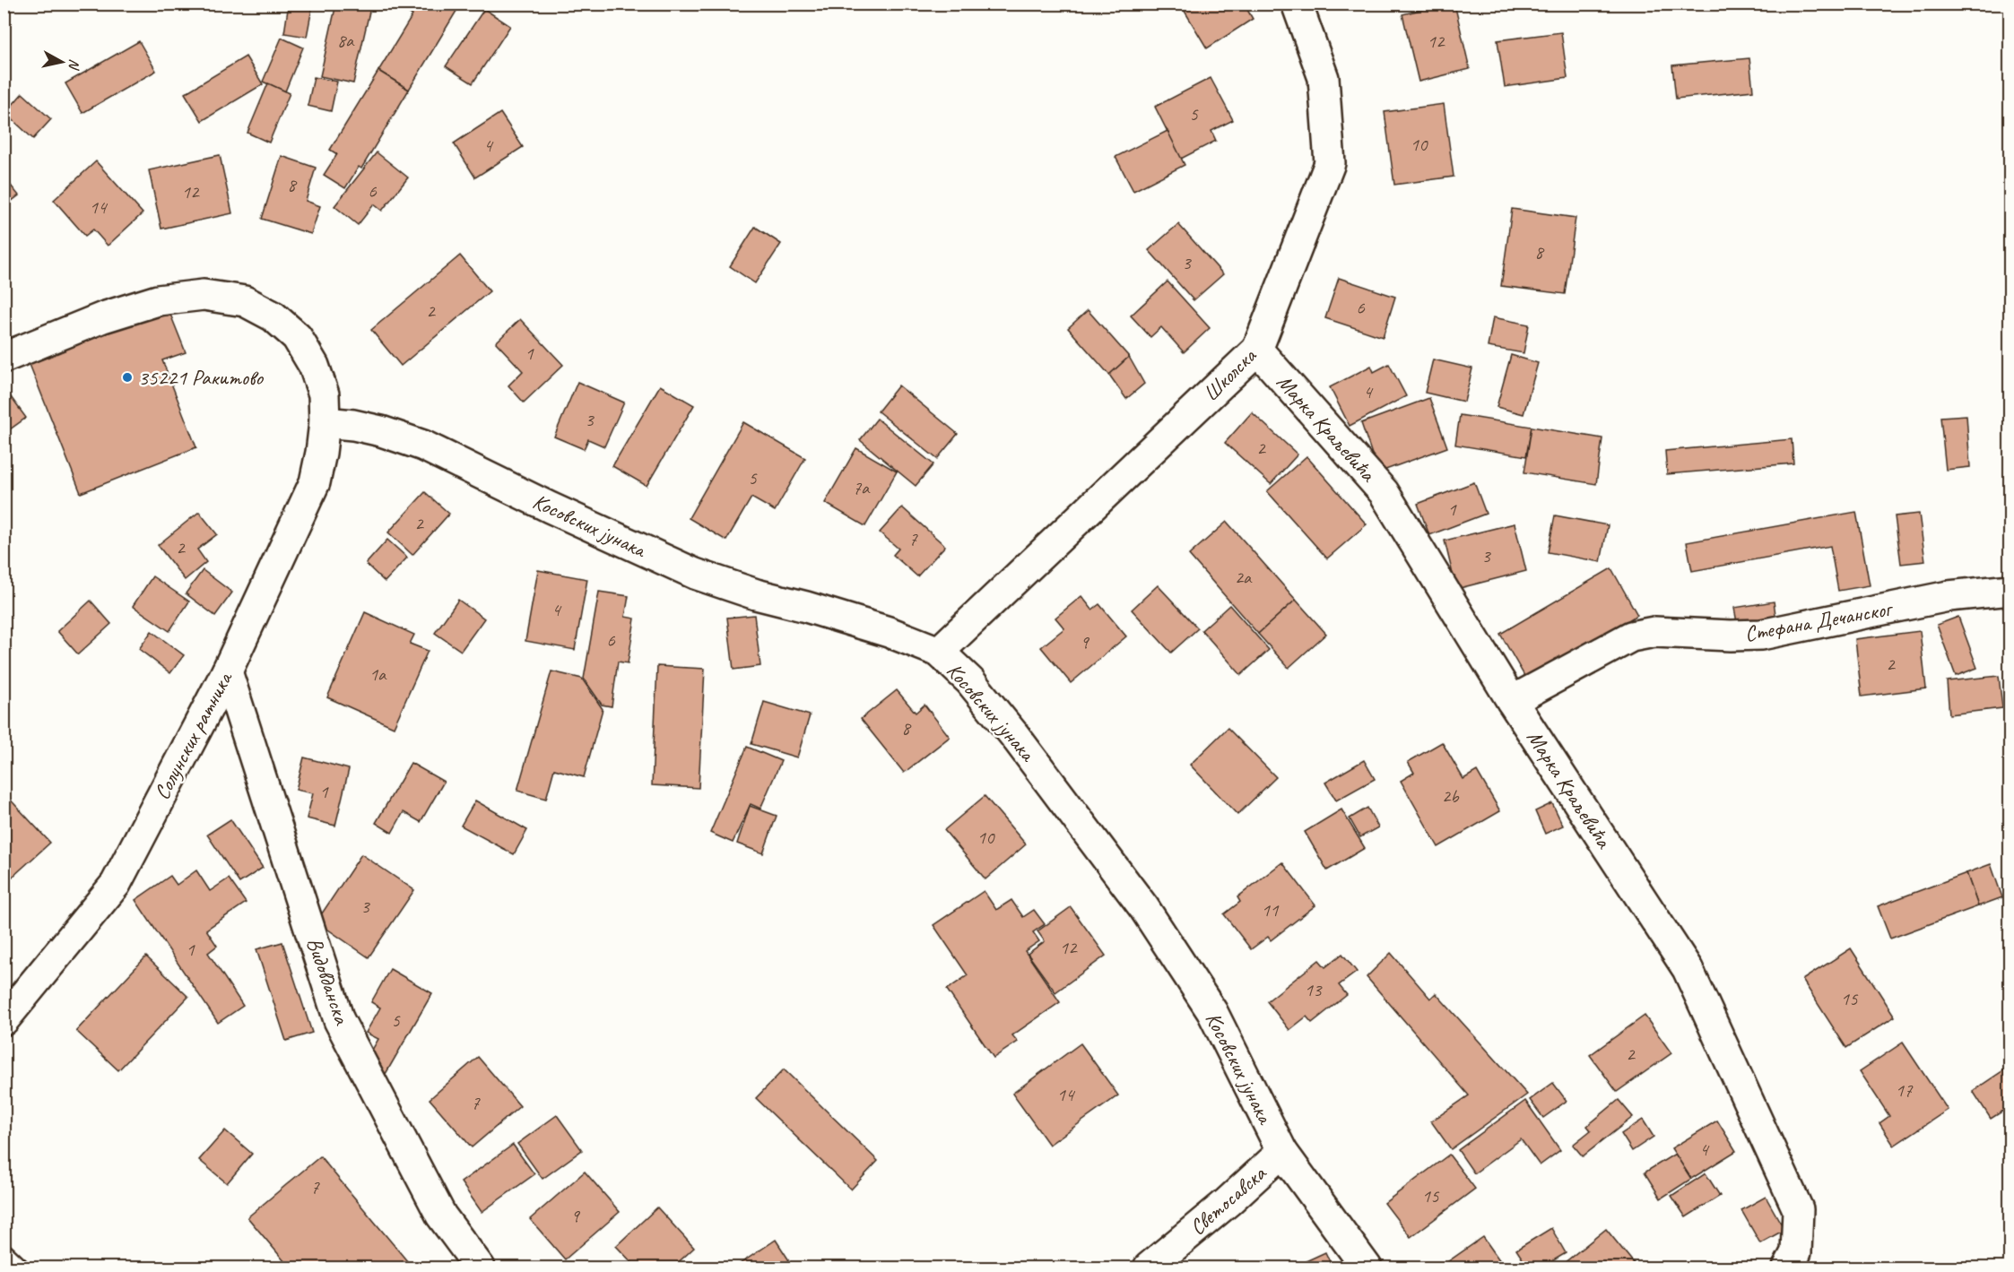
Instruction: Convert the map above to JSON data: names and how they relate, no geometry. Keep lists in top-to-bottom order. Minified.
{"streets":{"street":["Школска","Марка Краљевића","Косовских јунака","Стефана Дечанског","Солунских ратника","Видовданска","Светосавска"]},"crossings":[["Школска","Марка Краљевића"],["Школска","Косовских јунака"],["Марка Краљевића","Стефана Дечанског"],["Косовских јунака","Солунских ратника"],["Косовских јунака","Светосавска"],["Солунских ратника","Видовданска"]],"places":["35221 Ракитово"],"house_numbers":["8a","12","5","10","4","8","6","12","14","8","3","6","2","1","4","3","2","5","7a","1","2","7","2","3","2a","4","6","9","2","1a","8","1","2b","10","3","11","12","1","13","15","5","2","17","14","7","4","7","15","9"],"north":"right"}
